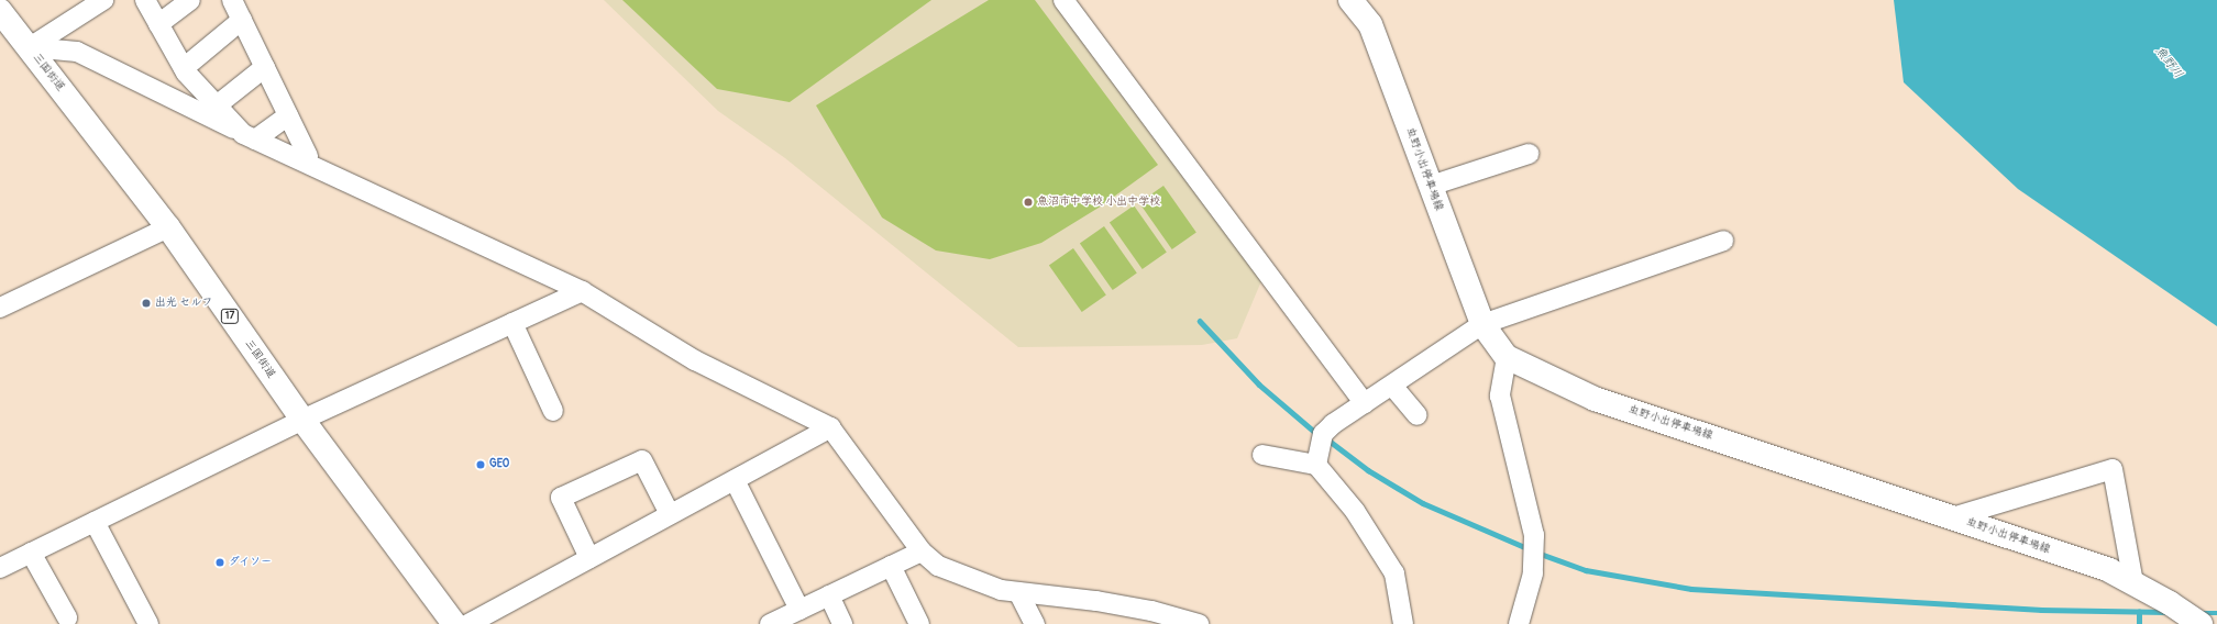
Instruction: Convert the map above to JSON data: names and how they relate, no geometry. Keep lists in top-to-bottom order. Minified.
{"streets":{"main road":["三国街道","虫野小出停車場線","17"]},"water":["魚野川"],"places":["魚沼市中学校 小出中学校","出光 セルフ","GEO","ダイソー"]}
